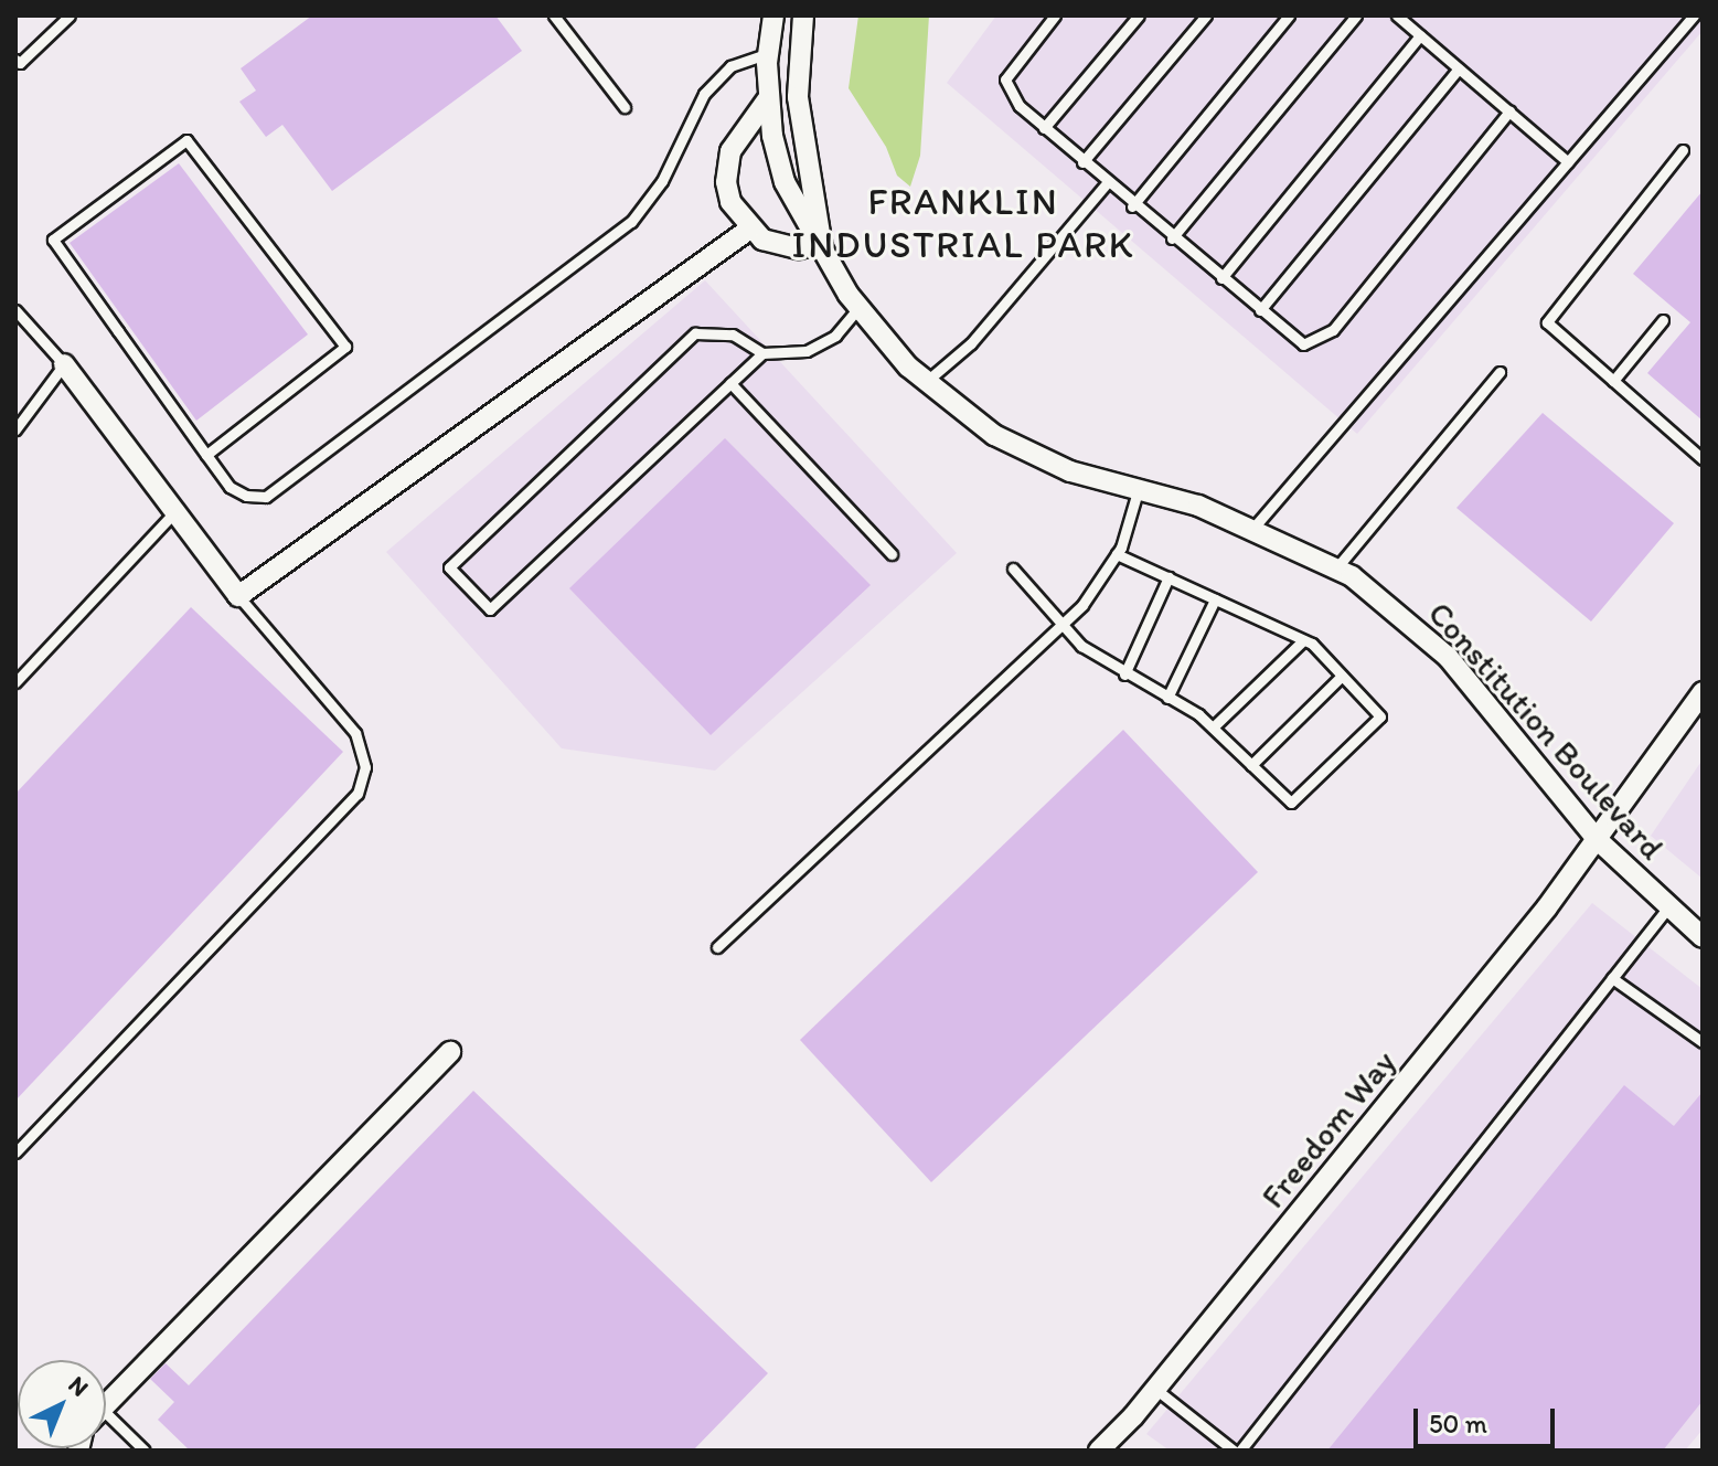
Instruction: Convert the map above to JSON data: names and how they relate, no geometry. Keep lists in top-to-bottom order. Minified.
{"streets":{"street":["Constitution Boulevard","Freedom Way"]},"crossings":[["Constitution Boulevard","Freedom Way"]],"districts":["FRANKLIN INDUSTRIAL PARK"],"scale_bar":"50 m","north":"top right"}
